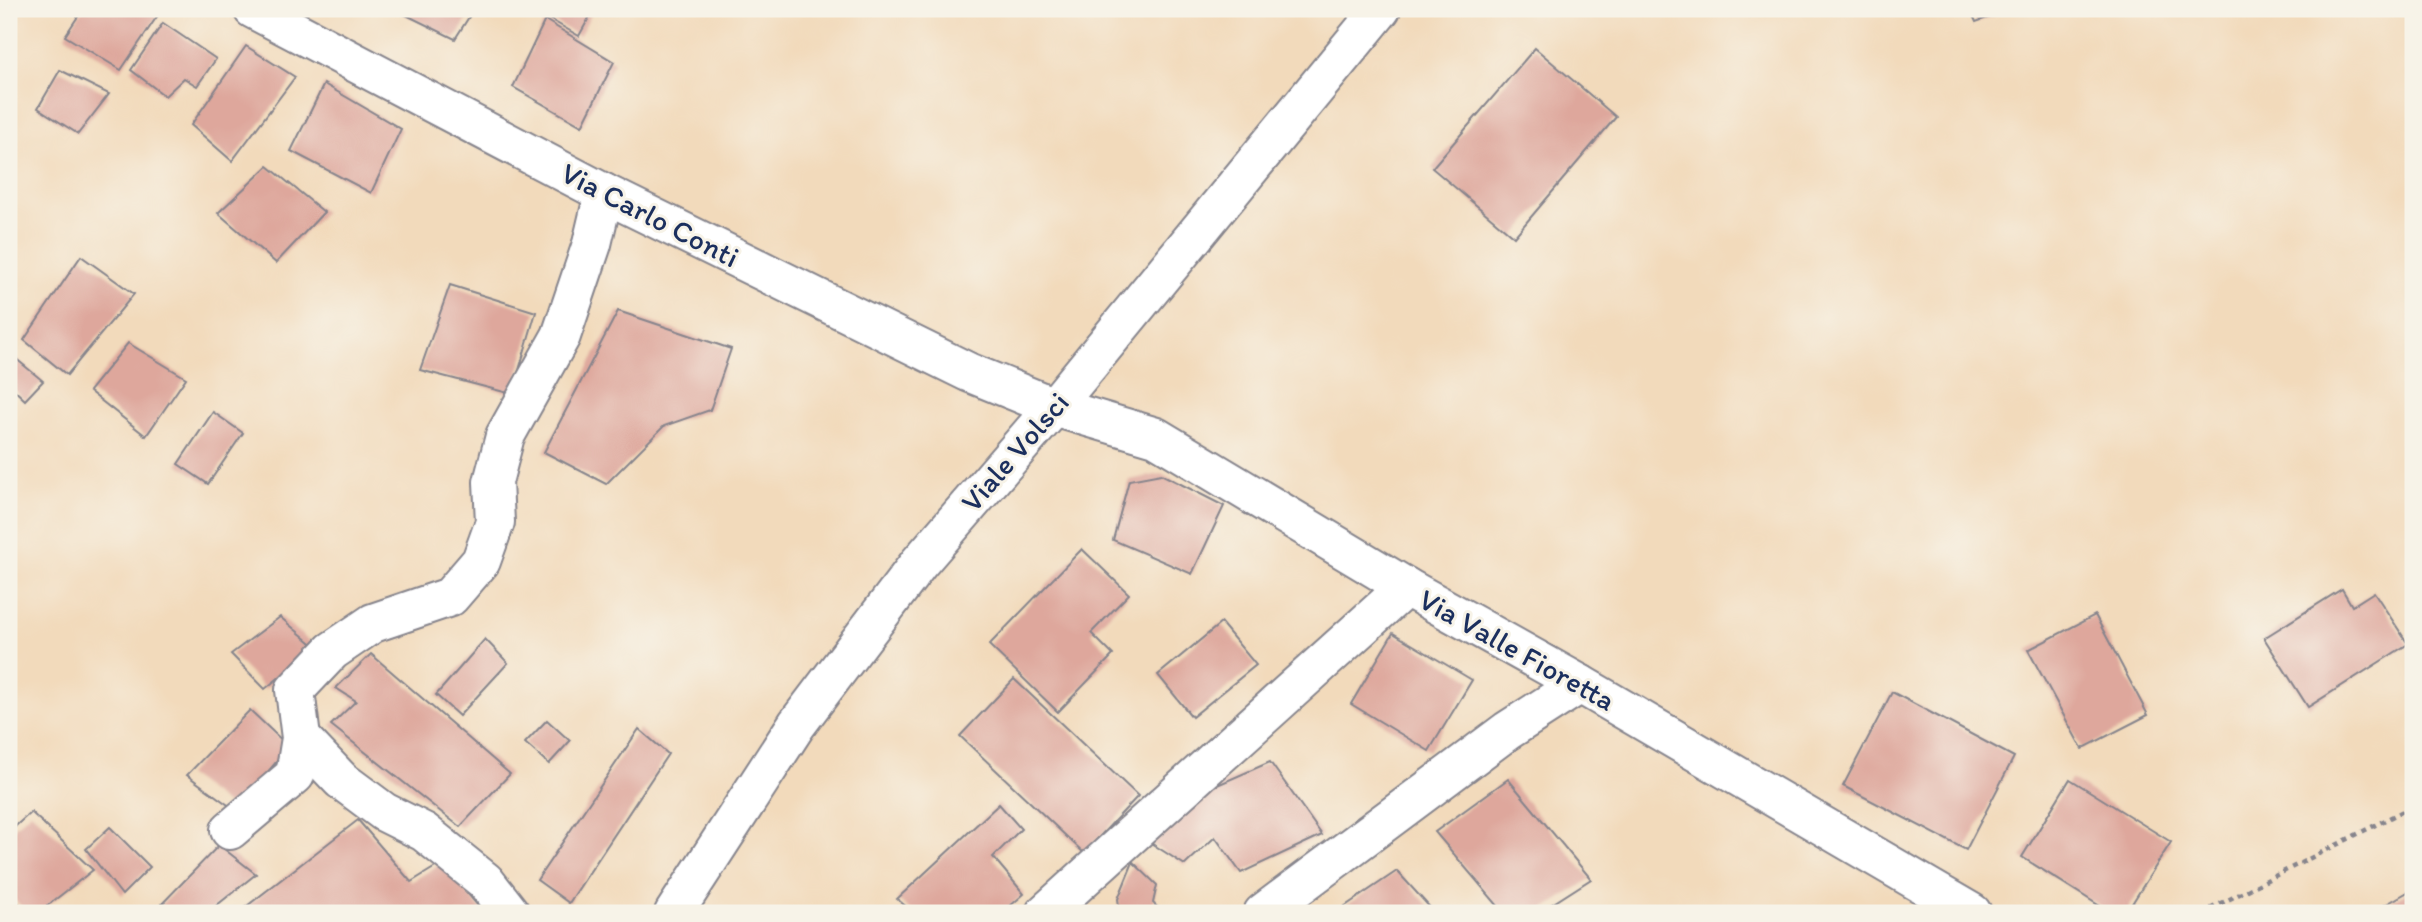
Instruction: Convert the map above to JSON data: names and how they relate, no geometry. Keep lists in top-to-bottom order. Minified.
{"streets":{"street":["Via Carlo Conti","Viale Volsci","Via Valle Fioretta"]},"crossings":[["Via Carlo Conti","Viale Volsci"],["Via Carlo Conti","Via Valle Fioretta"],["Viale Volsci","Via Valle Fioretta"]]}
